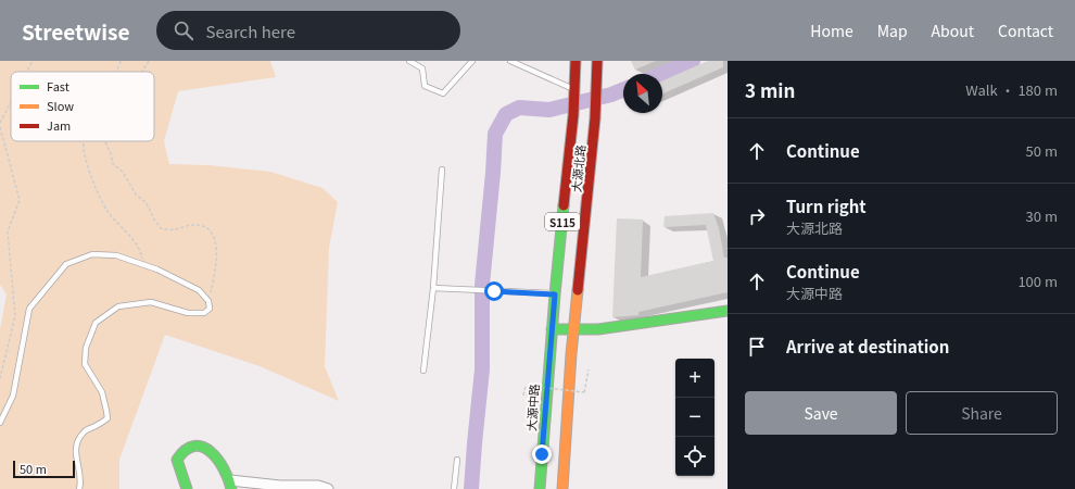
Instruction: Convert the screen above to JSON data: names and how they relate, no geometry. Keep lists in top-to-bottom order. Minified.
{"streets":{"main road":["大源北路","S115","大源中路"]},"crossings":[["大源北路","大源中路"]],"legend":["Fast","Slow","Jam"],"scale_bar":"50 m","north":"top left","page":{"header":"Streetwise","search":"Search here","nav":["Home","Map","About","Contact"],"heading":["3 min","Walk · 180 m"],"list":[["Continue","50 m"],["Turn right","大源北路","30 m"],["Continue","大源中路","100 m"],"Arrive at destination"],"map_buttons":["+","−"],"buttons":["Save","Share"],"scale":"50 m"}}
